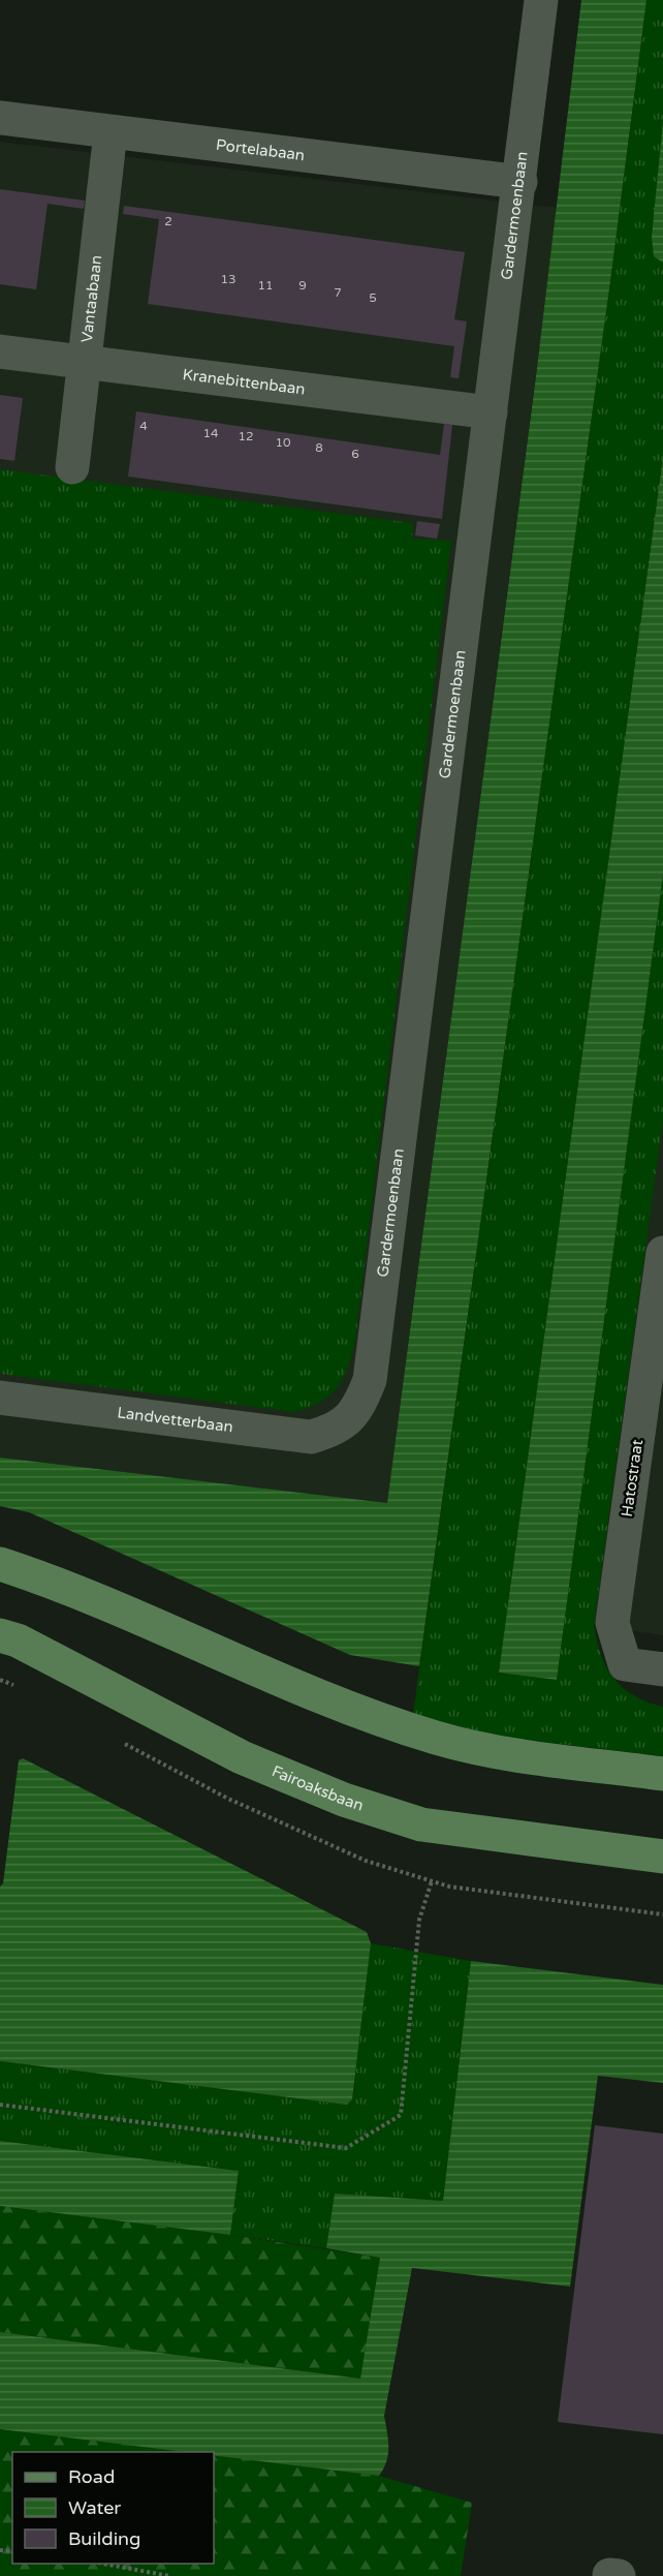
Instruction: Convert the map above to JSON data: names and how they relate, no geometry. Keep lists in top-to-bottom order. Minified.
{"streets":{"main road":["Fairoaksbaan"],"street":["Portelabaan","Gardermoenbaan","Vantaabaan","Kranebittenbaan","Landvetterbaan","Hatostraat"]},"crossings":[["Portelabaan","Gardermoenbaan"],["Portelabaan","Vantaabaan"],["Gardermoenbaan","Kranebittenbaan"],["Gardermoenbaan","Landvetterbaan"],["Vantaabaan","Kranebittenbaan"]],"house_numbers":["2","13","11","9","7","5","4","14","12","10","8","6"],"legend":["Road","Water","Building"]}
